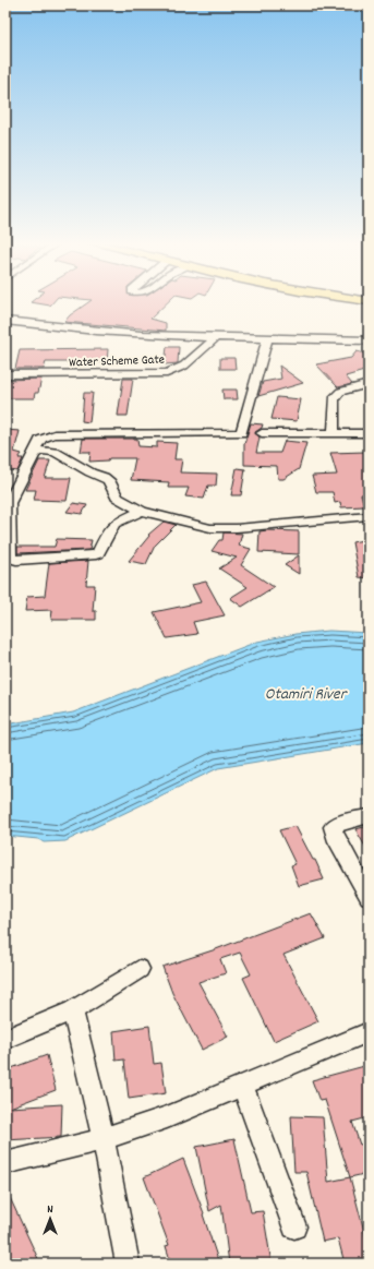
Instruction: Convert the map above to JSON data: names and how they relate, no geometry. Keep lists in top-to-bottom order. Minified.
{"streets":{"street":["Water Scheme Gate"]},"water":["Otamiri River"],"north":"top"}
